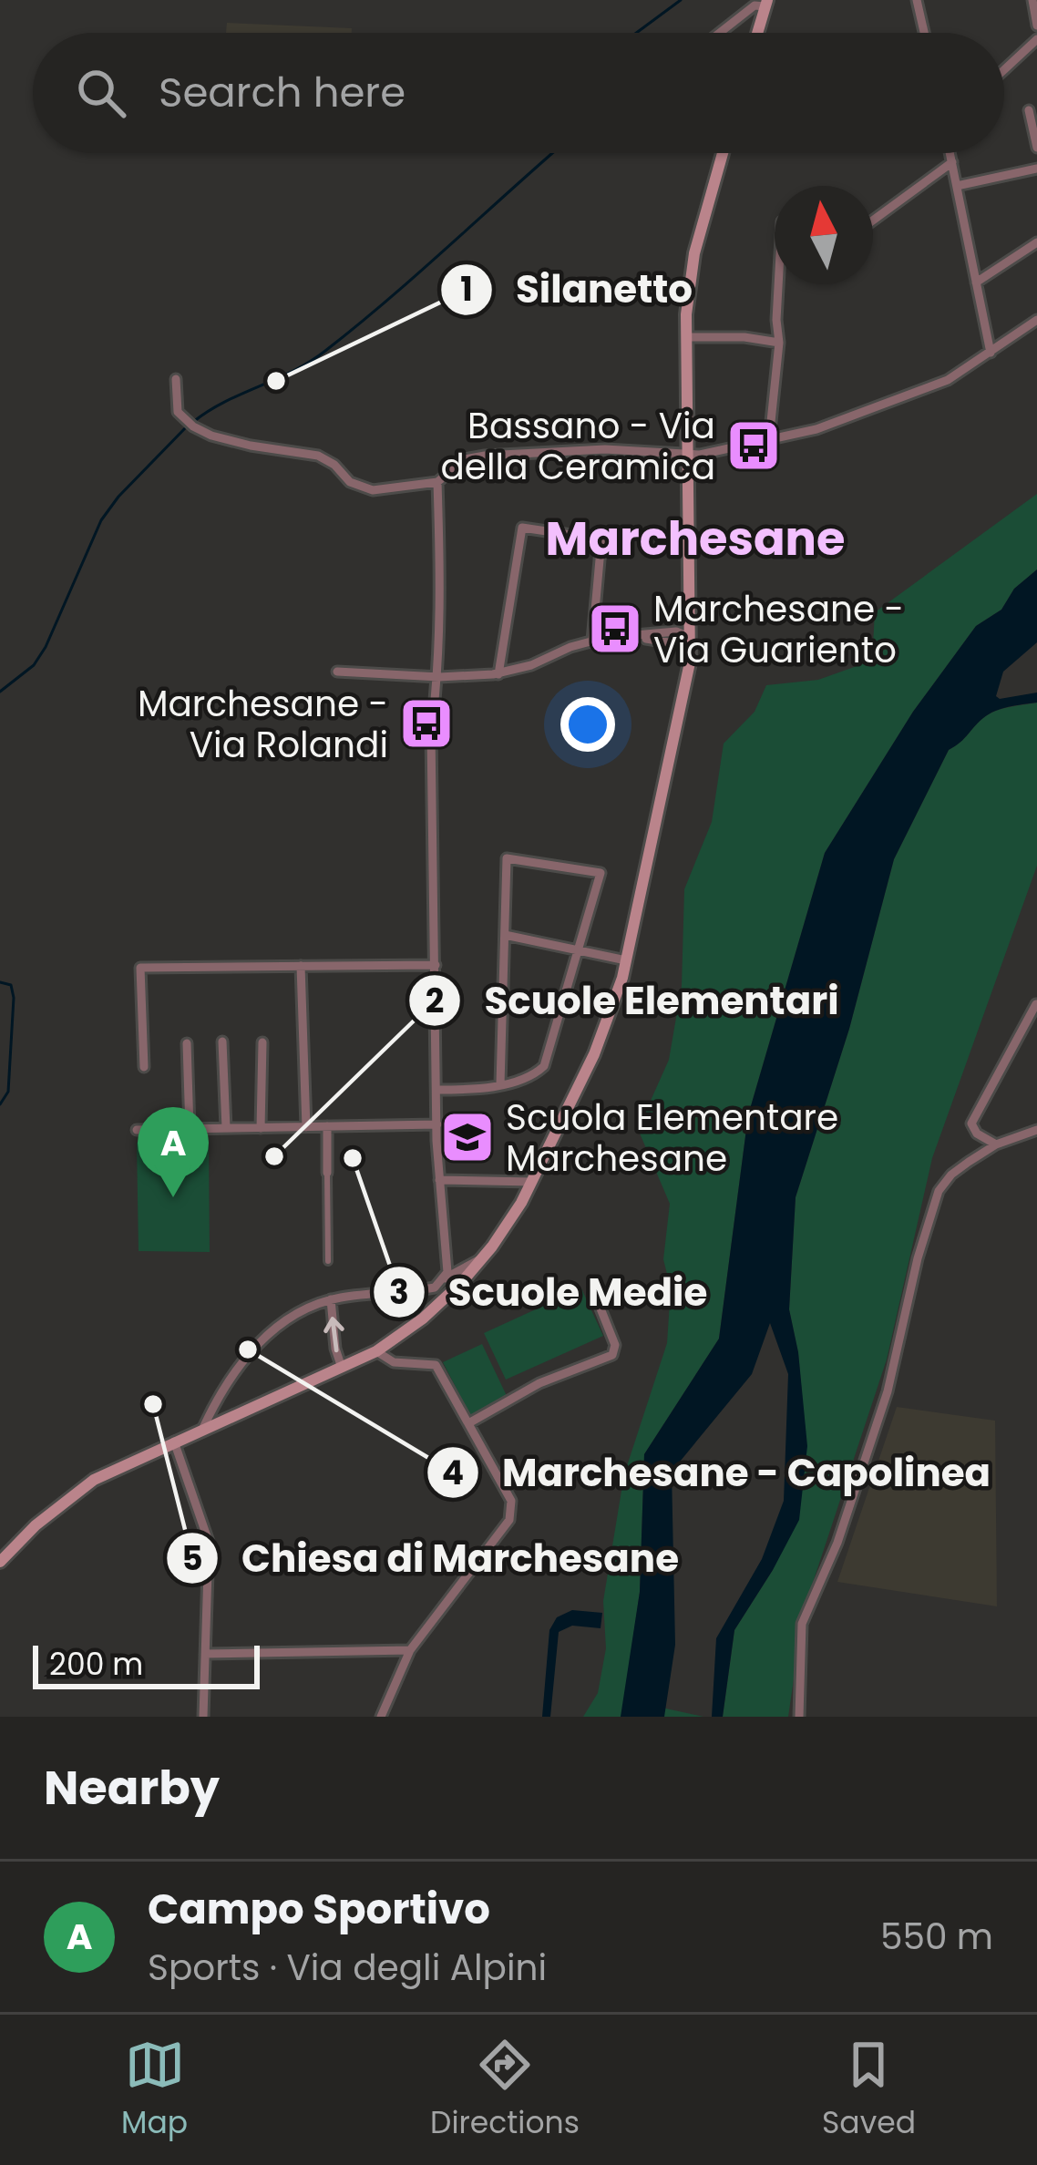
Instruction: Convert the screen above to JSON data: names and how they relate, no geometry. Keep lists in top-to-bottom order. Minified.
{"districts":["Marchesane"],"places":{"other":["Silanetto","Scuole Elementari","Scuole Medie","Marchesane - Capolinea","Chiesa di Marchesane"],"bus stop":["Bassano - Via della Ceramica","Marchesane - Via Guariento","Marchesane - Via Rolandi"],"school or university":["Scuola Elementare Marchesane"]},"scale_bar":"200 m","north":"top","page":{"search":"Search here","pins":"A","scale":"200 m","heading":"Nearby","list":[{"mark":"A","name":"Campo Sportivo","note":"Sports · Via degli Alpini","value":"550 m"}],"nav":["Map","Directions","Saved"]}}
